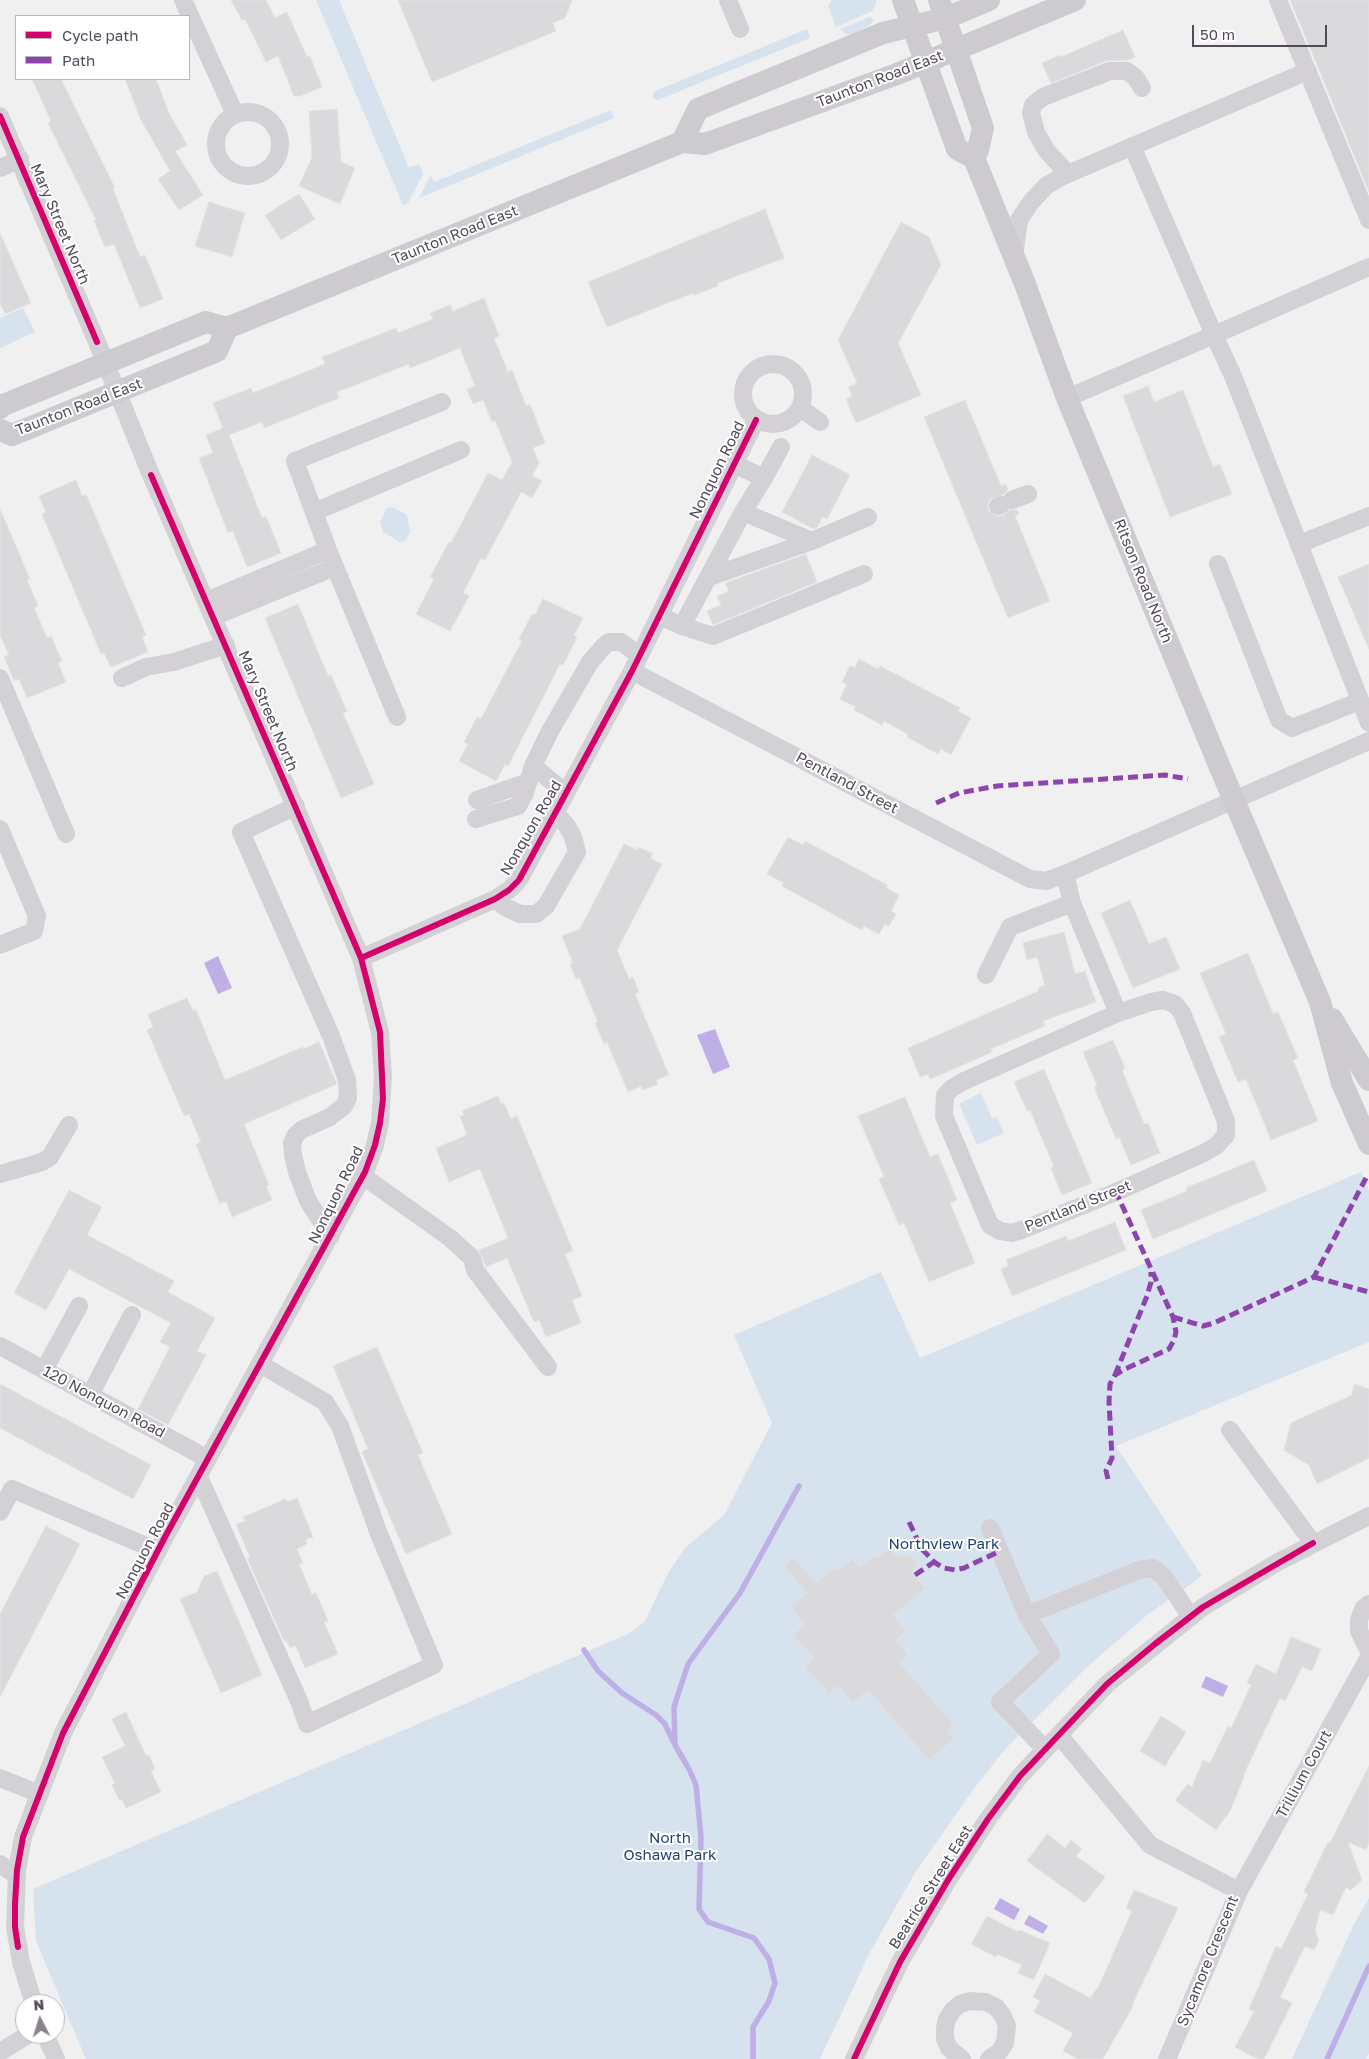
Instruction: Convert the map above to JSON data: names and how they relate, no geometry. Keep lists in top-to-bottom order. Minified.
{"streets":{"main road":["Taunton Road East","Ritson Road North"],"street":["Mary Street North","Nonquon Road","Pentland Street","120 Nonquon Road","Trillium Court","Beatrice Street East","Sycamore Crescent"]},"crossings":[["Taunton Road East","Mary Street North"],["Taunton Road East","Ritson Road North"],["Mary Street North","Nonquon Road"],["Nonquon Road","Pentland Street"],["Nonquon Road","120 Nonquon Road"],["Ritson Road North","Pentland Street"],["Trillium Court","Sycamore Crescent"],["Beatrice Street East","Sycamore Crescent"]],"parks":["Northview Park","North Oshawa Park"],"legend":["Cycle path","Path"],"scale_bar":"50 m","north":"top"}
